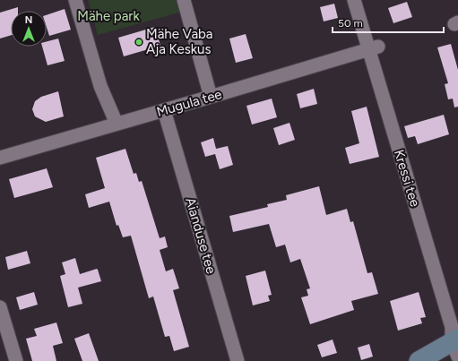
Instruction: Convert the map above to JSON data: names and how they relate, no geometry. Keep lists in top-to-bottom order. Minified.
{"streets":{"street":["Mugula tee","Kressi tee","Aianduse tee"]},"crossings":[["Mugula tee","Kressi tee"],["Mugula tee","Aianduse tee"]],"parks":["Mähe park"],"places":["Mähe Vaba Aja Keskus"],"scale_bar":"50 m","north":"top"}
